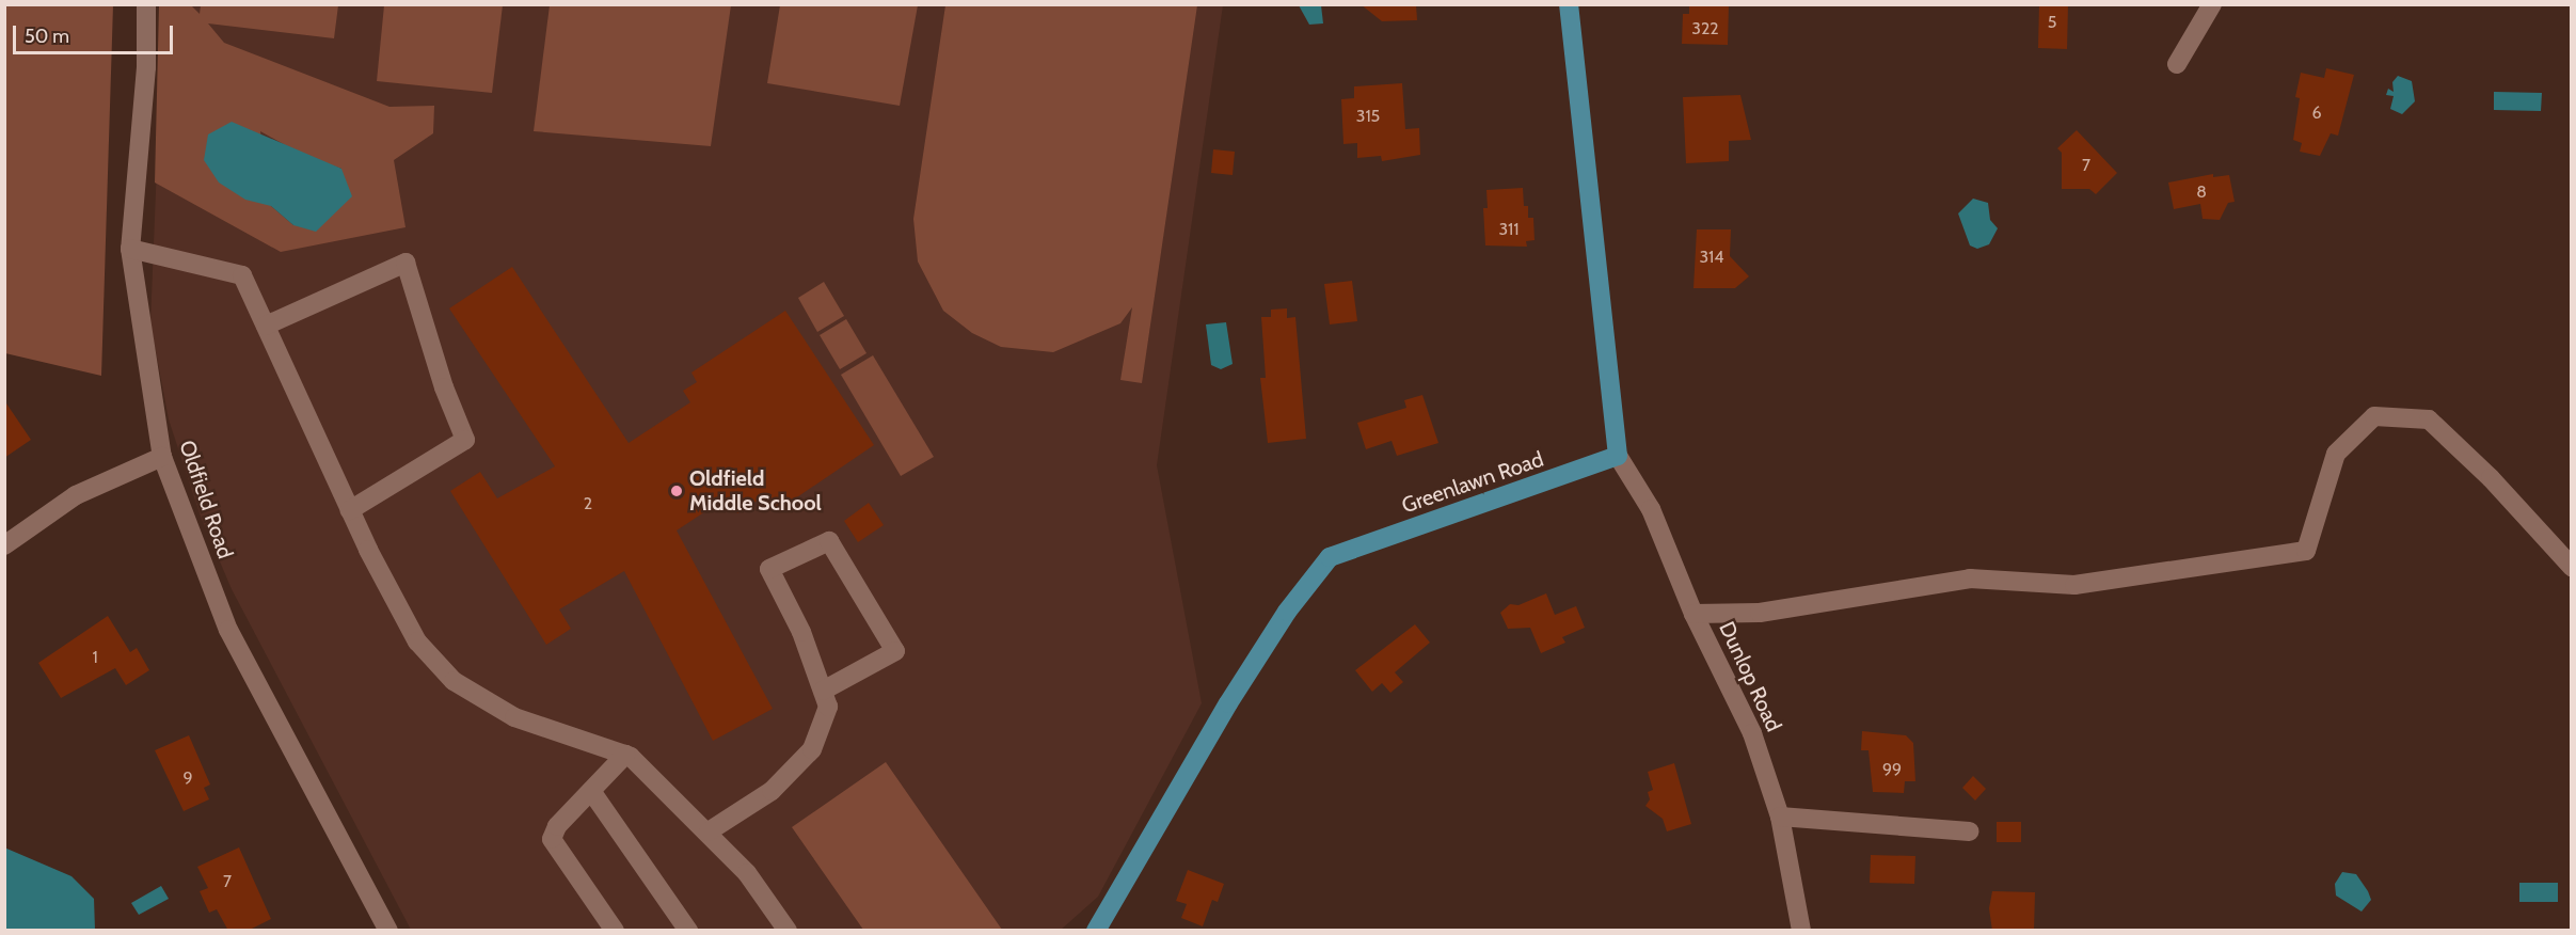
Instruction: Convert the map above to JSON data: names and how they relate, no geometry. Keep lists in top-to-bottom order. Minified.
{"streets":{"main road":["Greenlawn Road"],"street":["Oldfield Road","Dunlop Road"]},"crossings":[["Greenlawn Road","Dunlop Road"]],"places":["Oldfield Middle School"],"house_numbers":["5","322","6","315","7","8","311","314","2","1","99","9","7"],"scale_bar":"50 m"}
